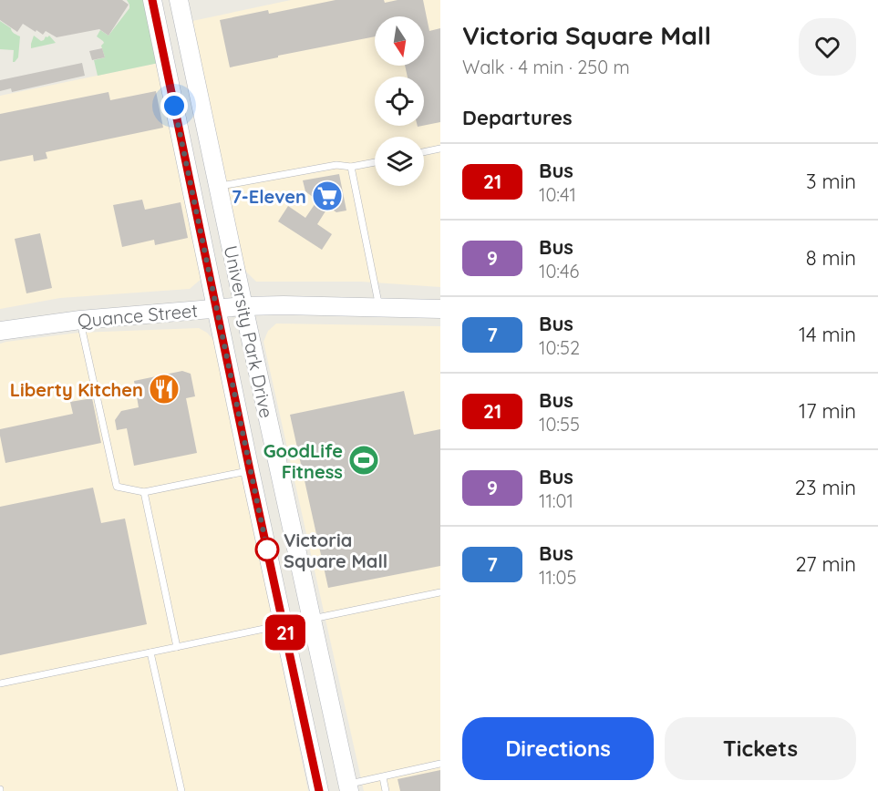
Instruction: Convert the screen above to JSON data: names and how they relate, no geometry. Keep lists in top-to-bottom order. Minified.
{"streets":{"street":["Quance Street","University Park Drive"]},"crossings":[["Quance Street","University Park Drive"]],"places":{"supermarket":["7-Eleven"],"restaurant":["Liberty Kitchen"],"sports":["GoodLife Fitness"],"other":["Victoria Square Mall"]},"lines":["bus line 21"],"north":"bottom","page":{"on_map":"21","heading":[["Victoria Square Mall","Walk · 4 min · 250 m"],"Departures"],"list":[{"mark":"21","name":"Bus","note":"10:41","value":"3 min"},{"mark":"9","name":"Bus","note":"10:46","value":"8 min"},{"mark":"7","name":"Bus","note":"10:52","value":"14 min"},{"mark":"21","name":"Bus","note":"10:55","value":"17 min"},{"mark":"9","name":"Bus","note":"11:01","value":"23 min"},{"mark":"7","name":"Bus","note":"11:05","value":"27 min"}],"buttons":["Directions","Tickets"]}}
